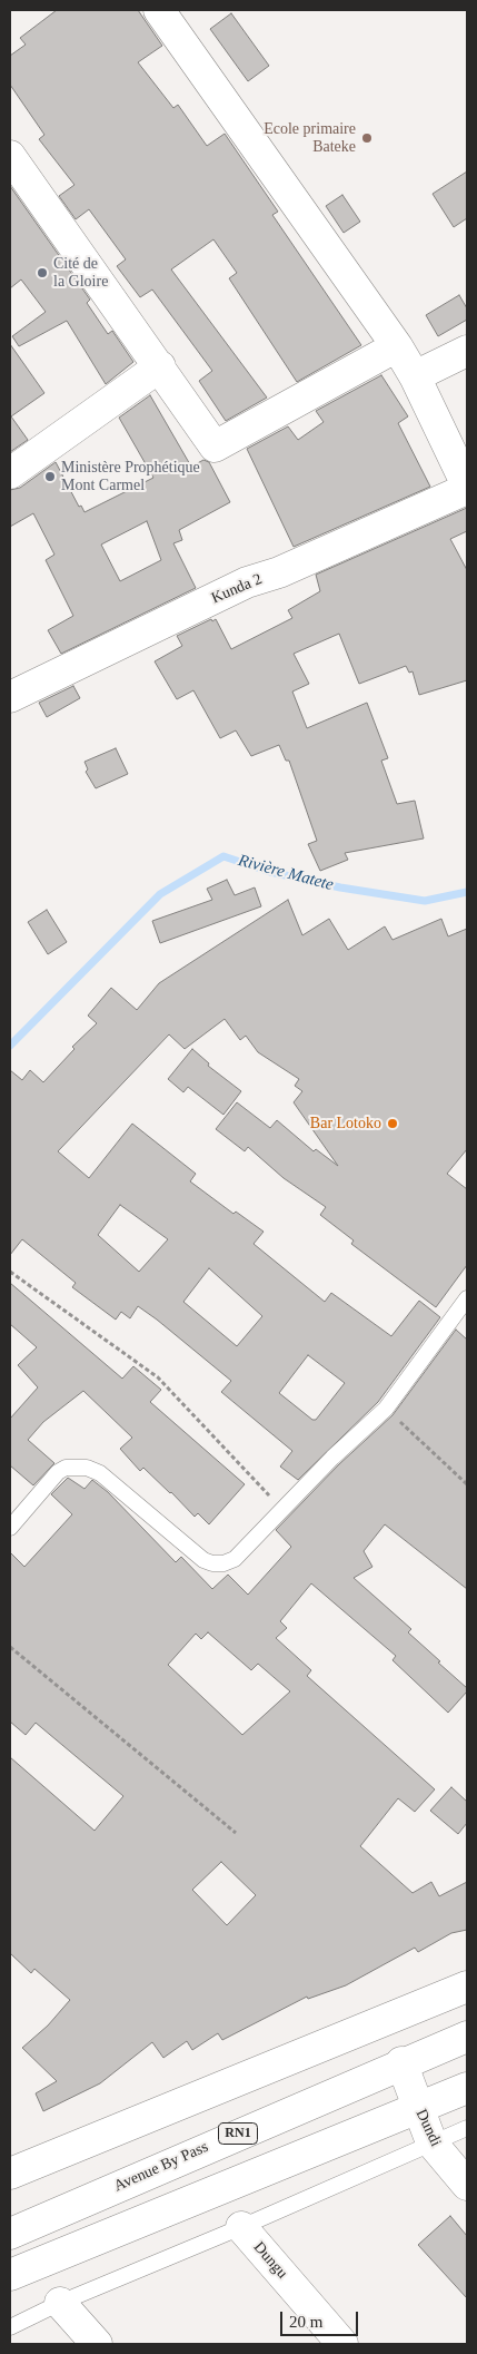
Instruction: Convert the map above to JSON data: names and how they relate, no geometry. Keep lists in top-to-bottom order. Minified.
{"streets":{"main road":["Kunda 2","Dundi","RN1","Avenue By Pass","Dungu"]},"crossings":[["Dundi","Avenue By Pass"]],"water":["Rivière Matete"],"places":["Ecole primaire Bateke","Cité de la Gloire","Ministère Prophétique Mont Carmel","Bar Lotoko"],"scale_bar":"20 m"}
